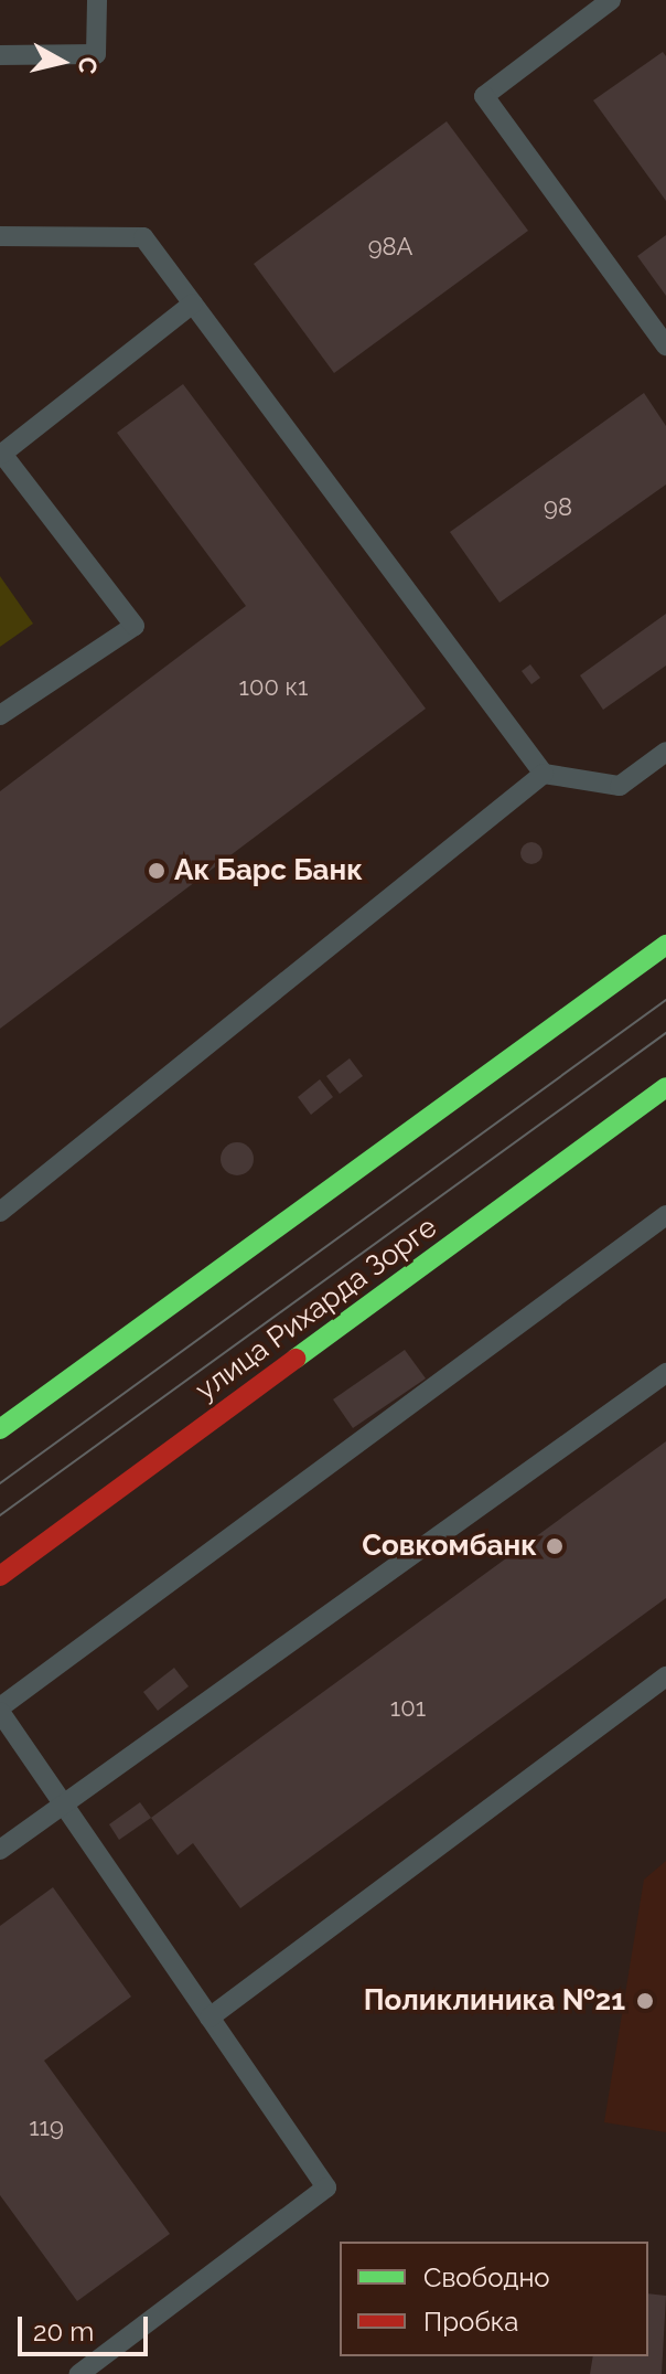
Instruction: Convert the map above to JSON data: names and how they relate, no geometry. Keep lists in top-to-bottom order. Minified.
{"streets":{"street":["улица Рихарда Зорге"]},"places":["Ак Барс Банк","Совкомбанк","Поликлиника №21"],"house_numbers":["98А","98","100 к1","101","119"],"legend":["Свободно","Пробка"],"scale_bar":"20 m","north":"right"}
